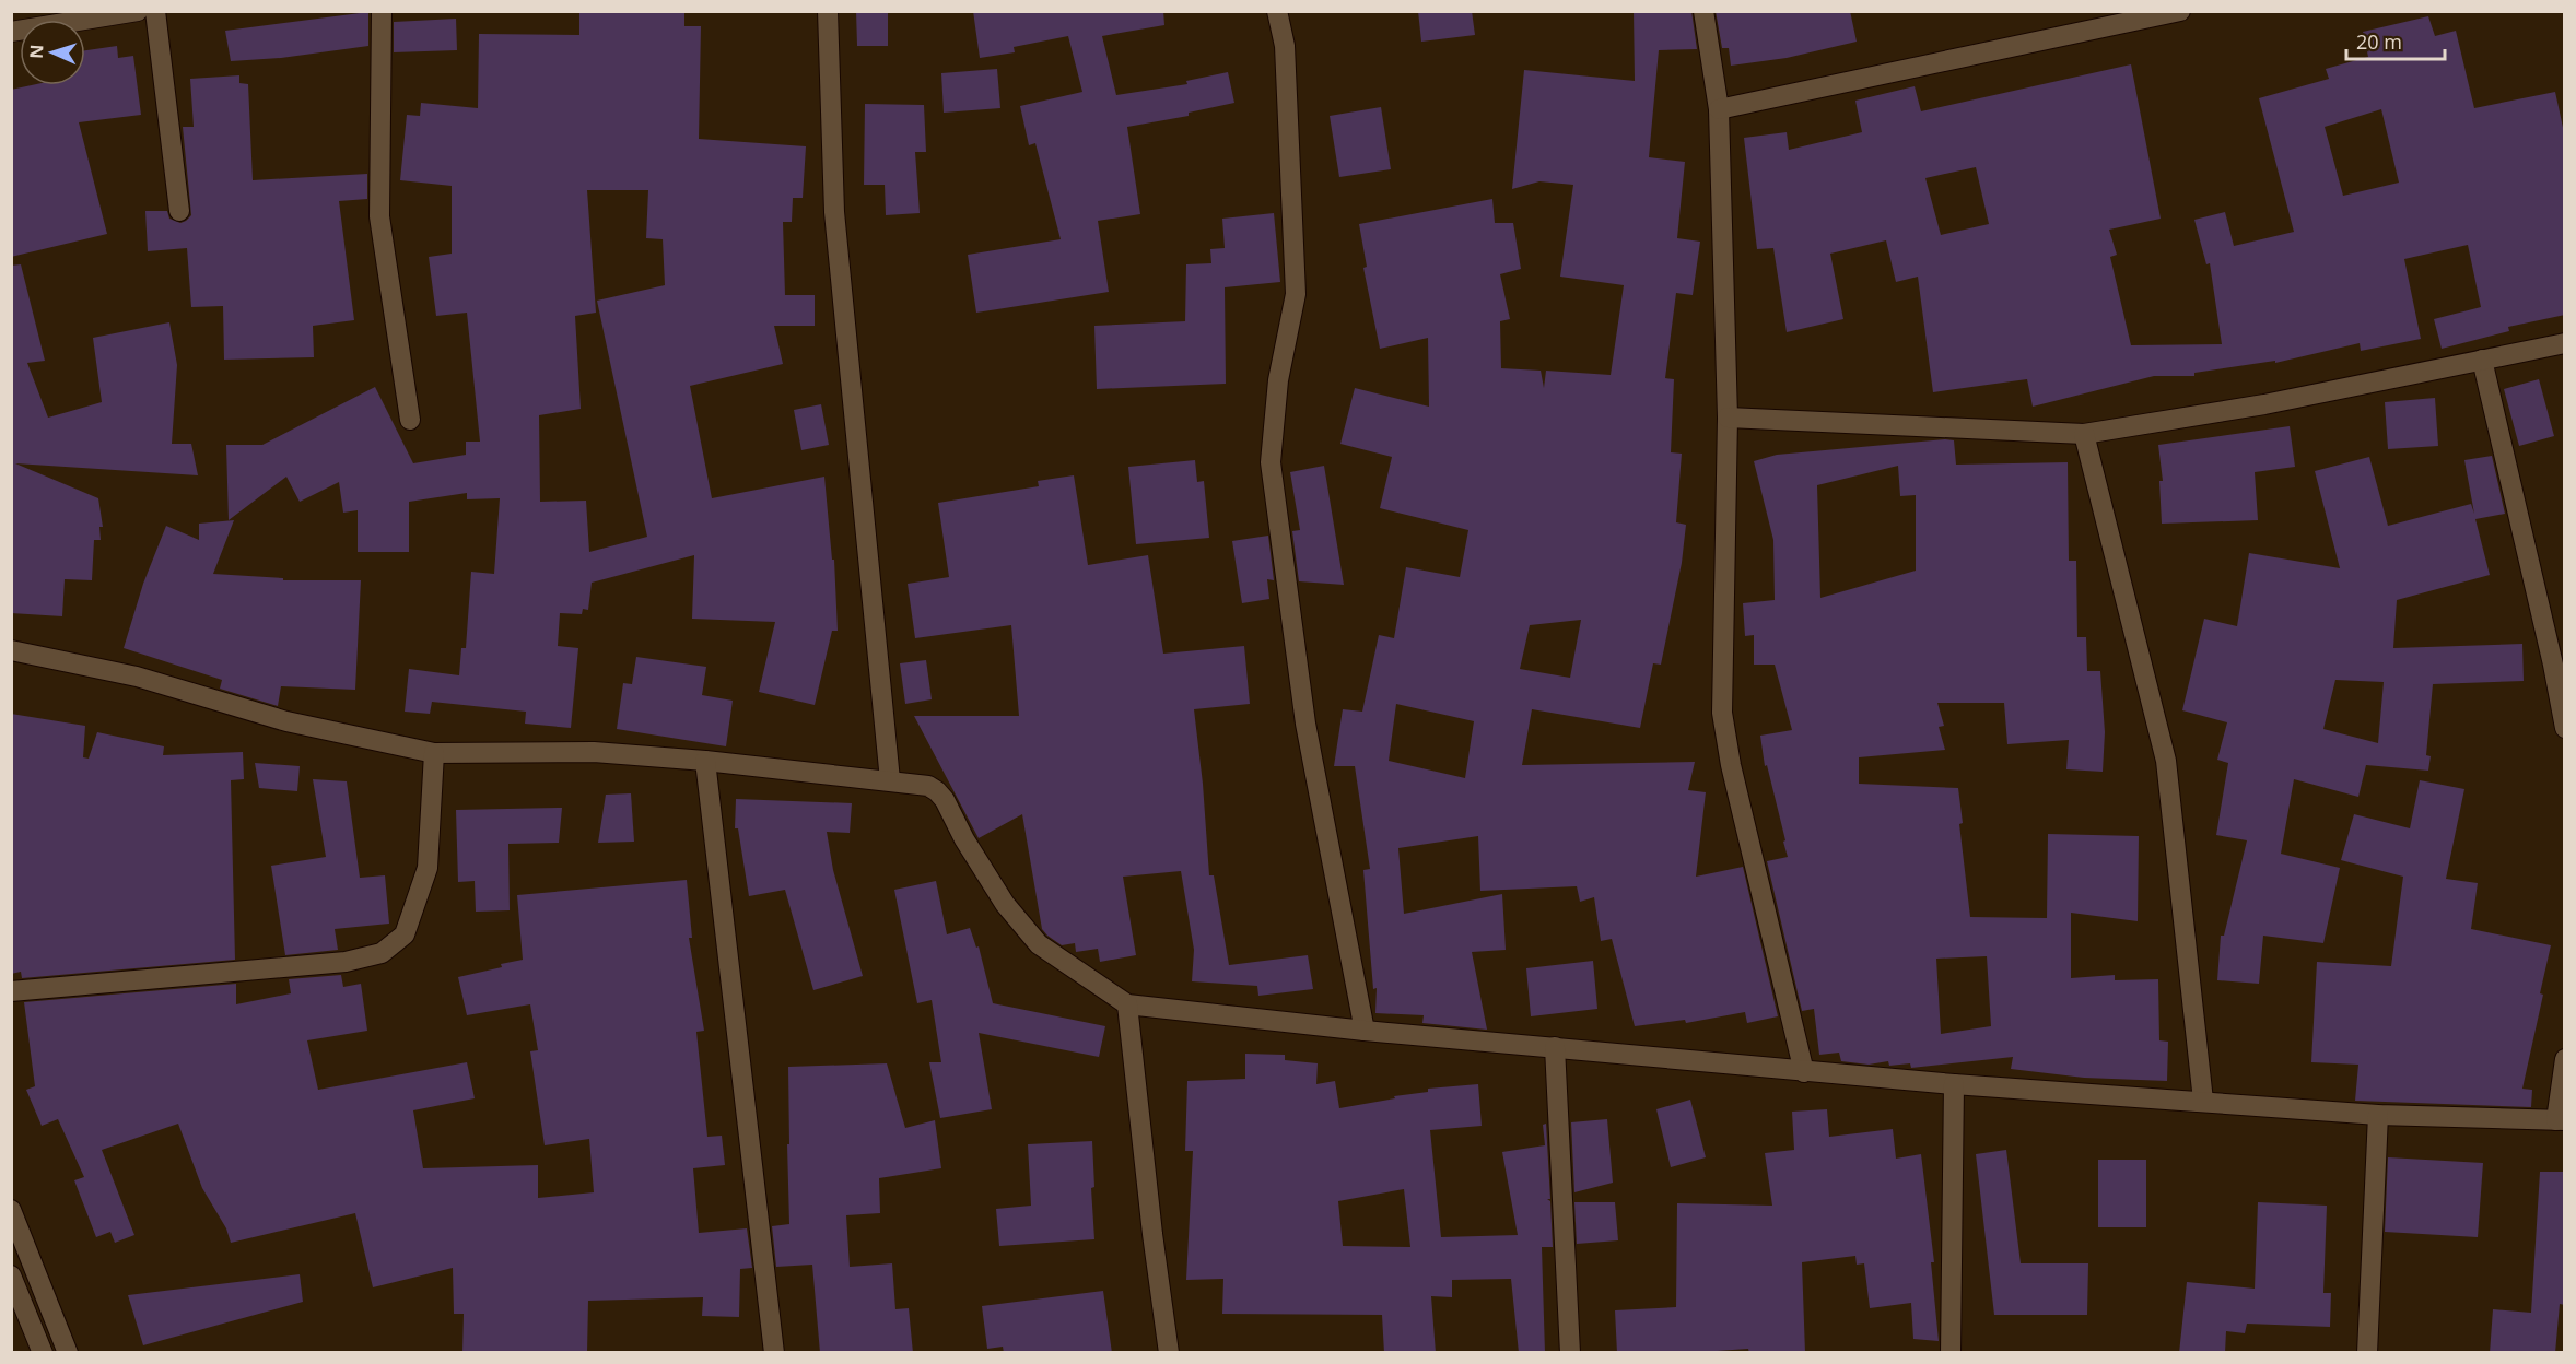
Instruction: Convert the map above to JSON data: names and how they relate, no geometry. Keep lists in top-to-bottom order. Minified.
{"scale_bar":"20 m","north":"left"}
